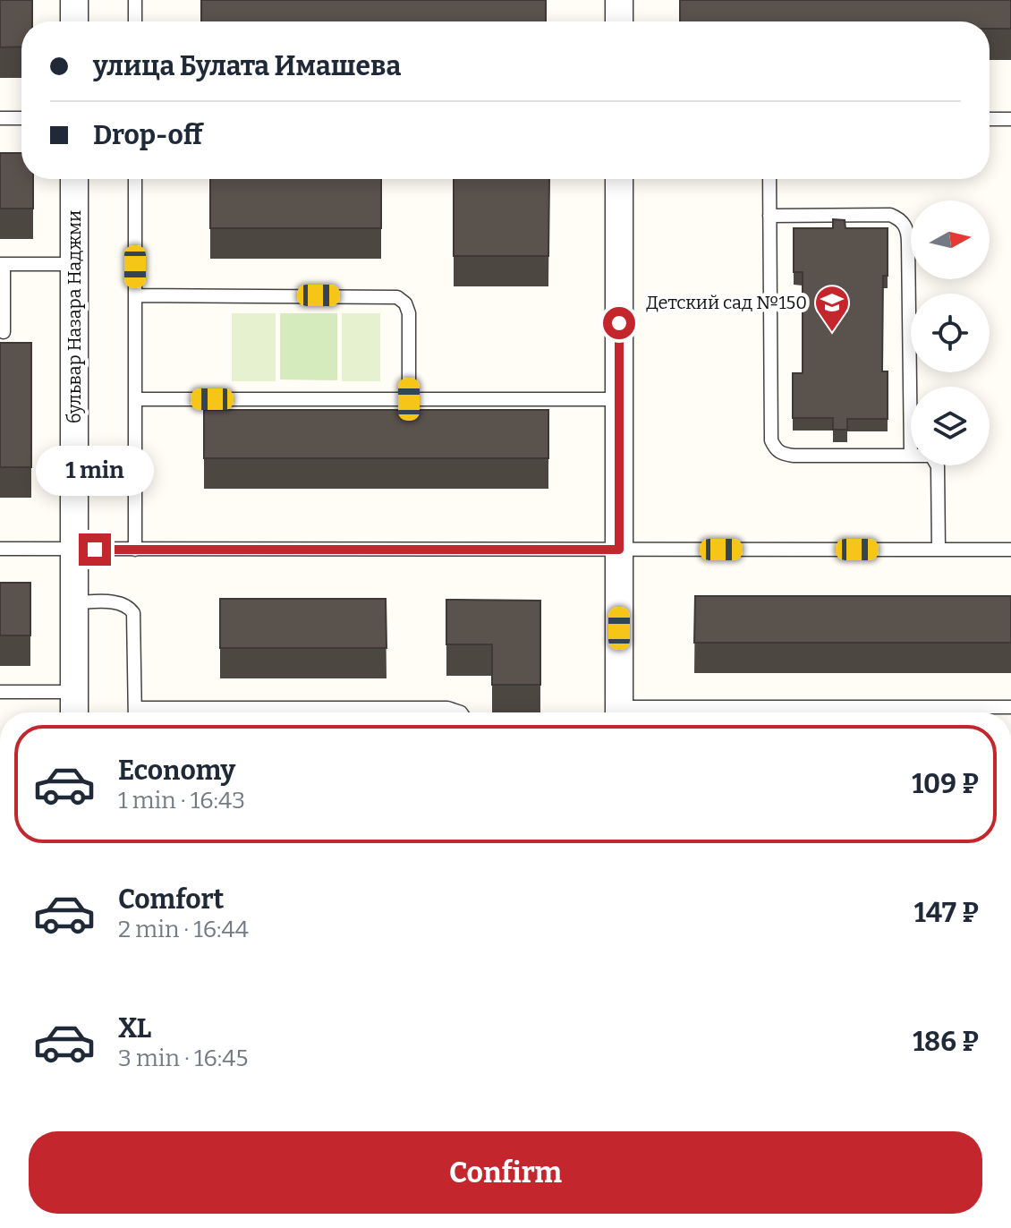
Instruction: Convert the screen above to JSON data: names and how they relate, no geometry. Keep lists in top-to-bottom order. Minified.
{"streets":{"street":["бульвар Назара Наджми"]},"places":{"school or university":["Детский сад №150"]},"north":"right","page":{"banner":["улица Булата Имашева","Drop-off"],"bubble":"1 min","list":[{"name":"Economy","note":"1 min · 16:43","value":"109 ₽"},{"name":"Comfort","note":"2 min · 16:44","value":"147 ₽"},{"name":"XL","note":"3 min · 16:45","value":"186 ₽"}],"buttons":"Confirm"}}
